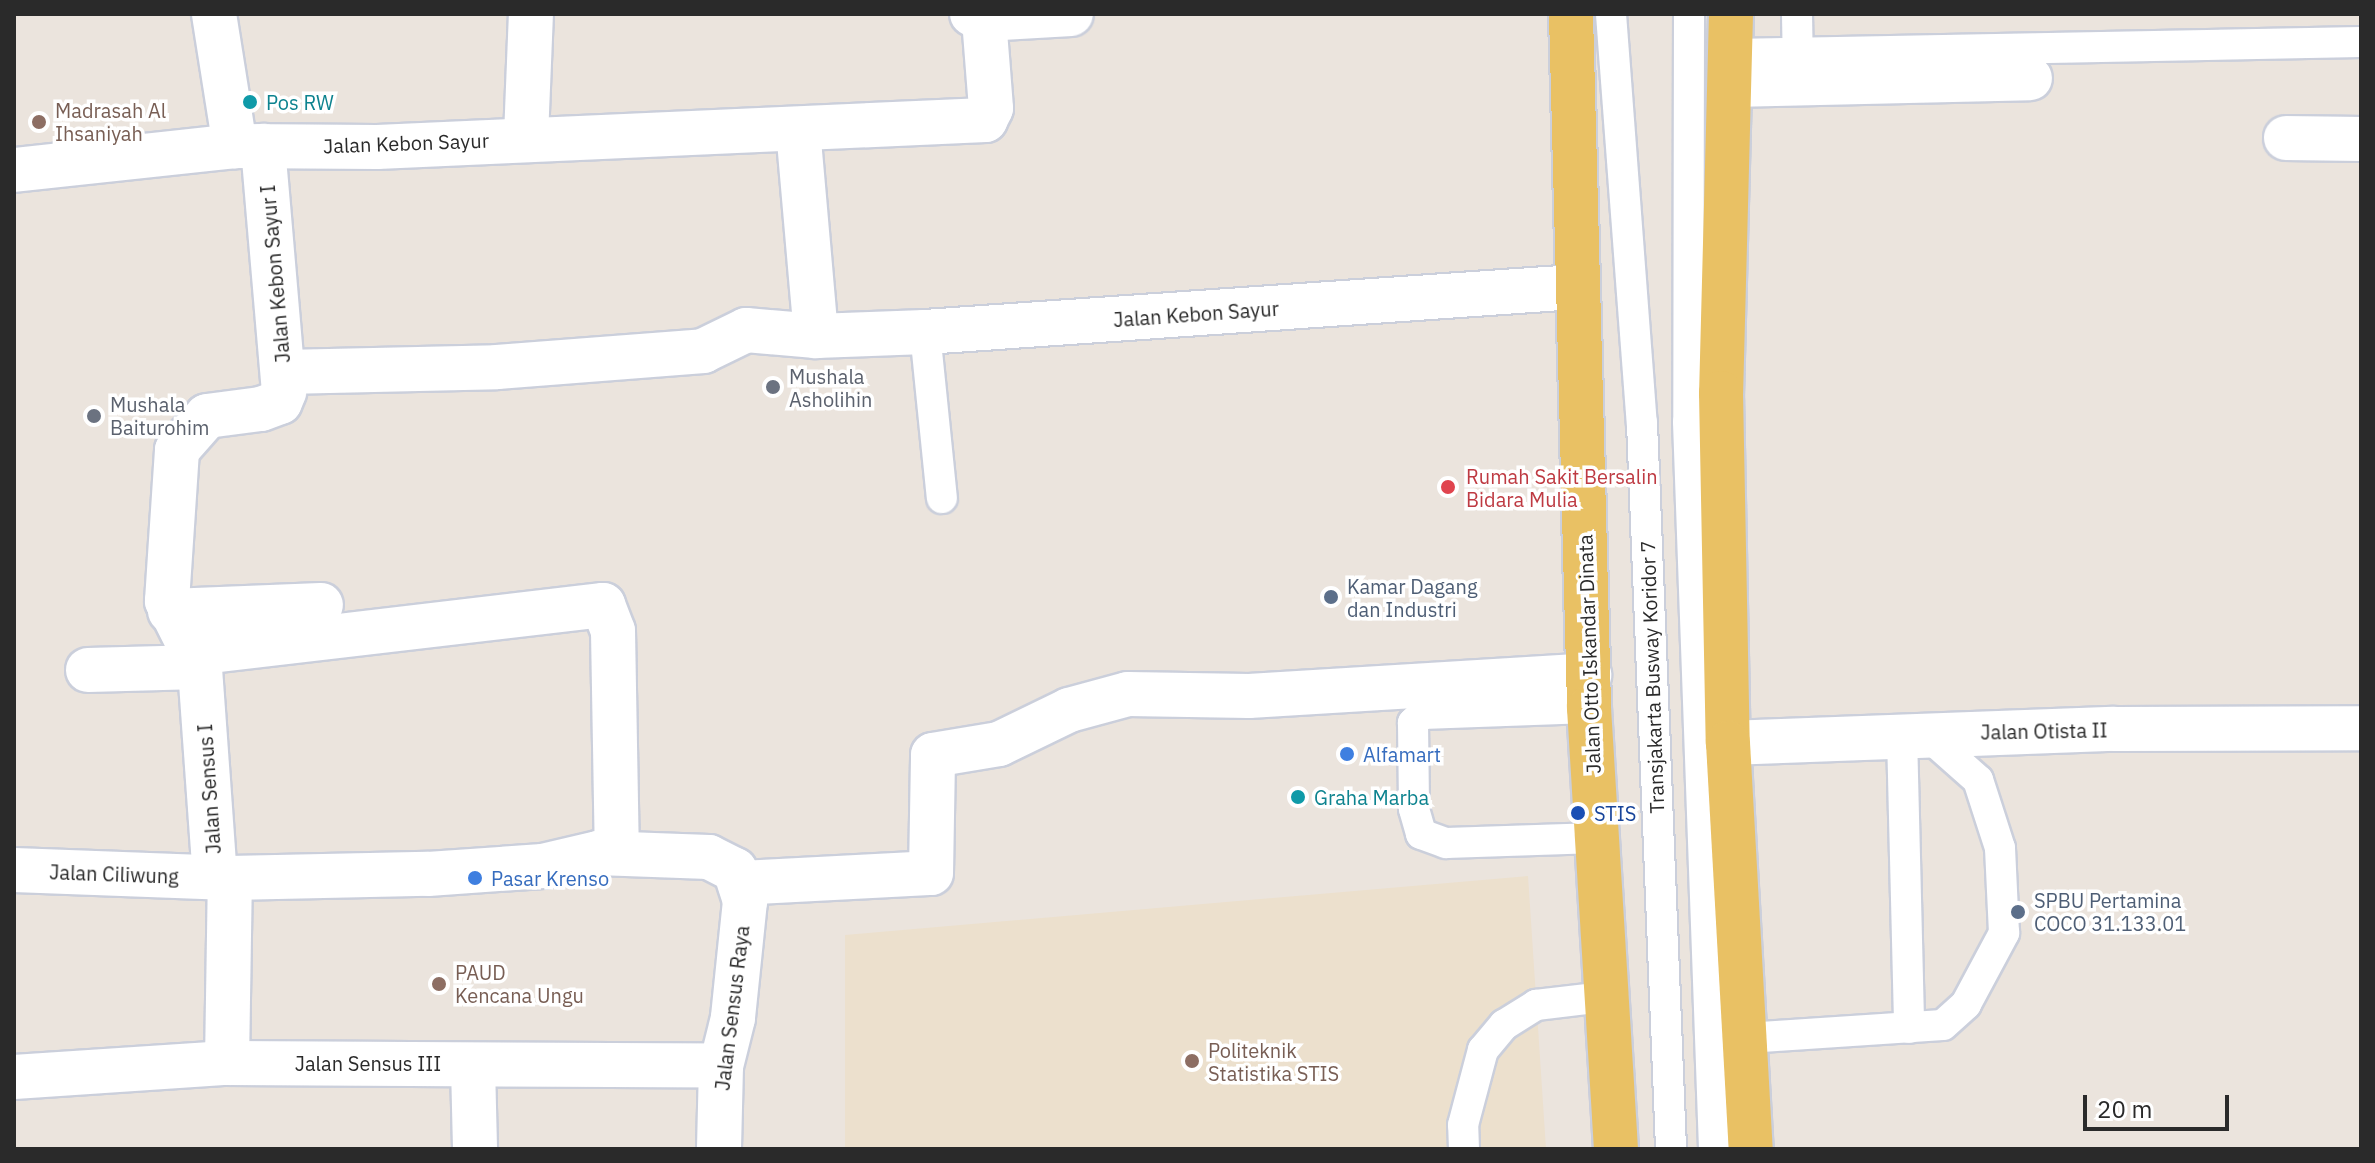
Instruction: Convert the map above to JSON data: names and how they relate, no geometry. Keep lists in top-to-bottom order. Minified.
{"streets":{"main road":["Jalan Otto Iskandar Dinata"],"street":["Jalan Kebon Sayur","Jalan Kebon Sayur I","Jalan Otista II","Jalan Sensus I","Jalan Ciliwung","Jalan Sensus Raya","Jalan Sensus III"],"lane":["Transjakarta Busway Koridor 7"]},"crossings":[["Jalan Kebon Sayur","Jalan Kebon Sayur I"],["Jalan Kebon Sayur","Jalan Otto Iskandar Dinata"],["Jalan Sensus I","Jalan Ciliwung"],["Jalan Sensus I","Jalan Sensus Raya"],["Jalan Sensus Raya","Jalan Sensus III"]],"places":["Pos RW","Madrasah Al Ihsaniyah","Mushala Asholihin","Mushala Baiturohim","Rumah Sakit Bersalin Bidara Mulia","Kamar Dagang dan Industri","Alfamart","Graha Marba","STIS","Pasar Krenso","SPBU Pertamina COCO 31.133.01","PAUD Kencana Ungu","Politeknik Statistika STIS"],"scale_bar":"20 m"}
